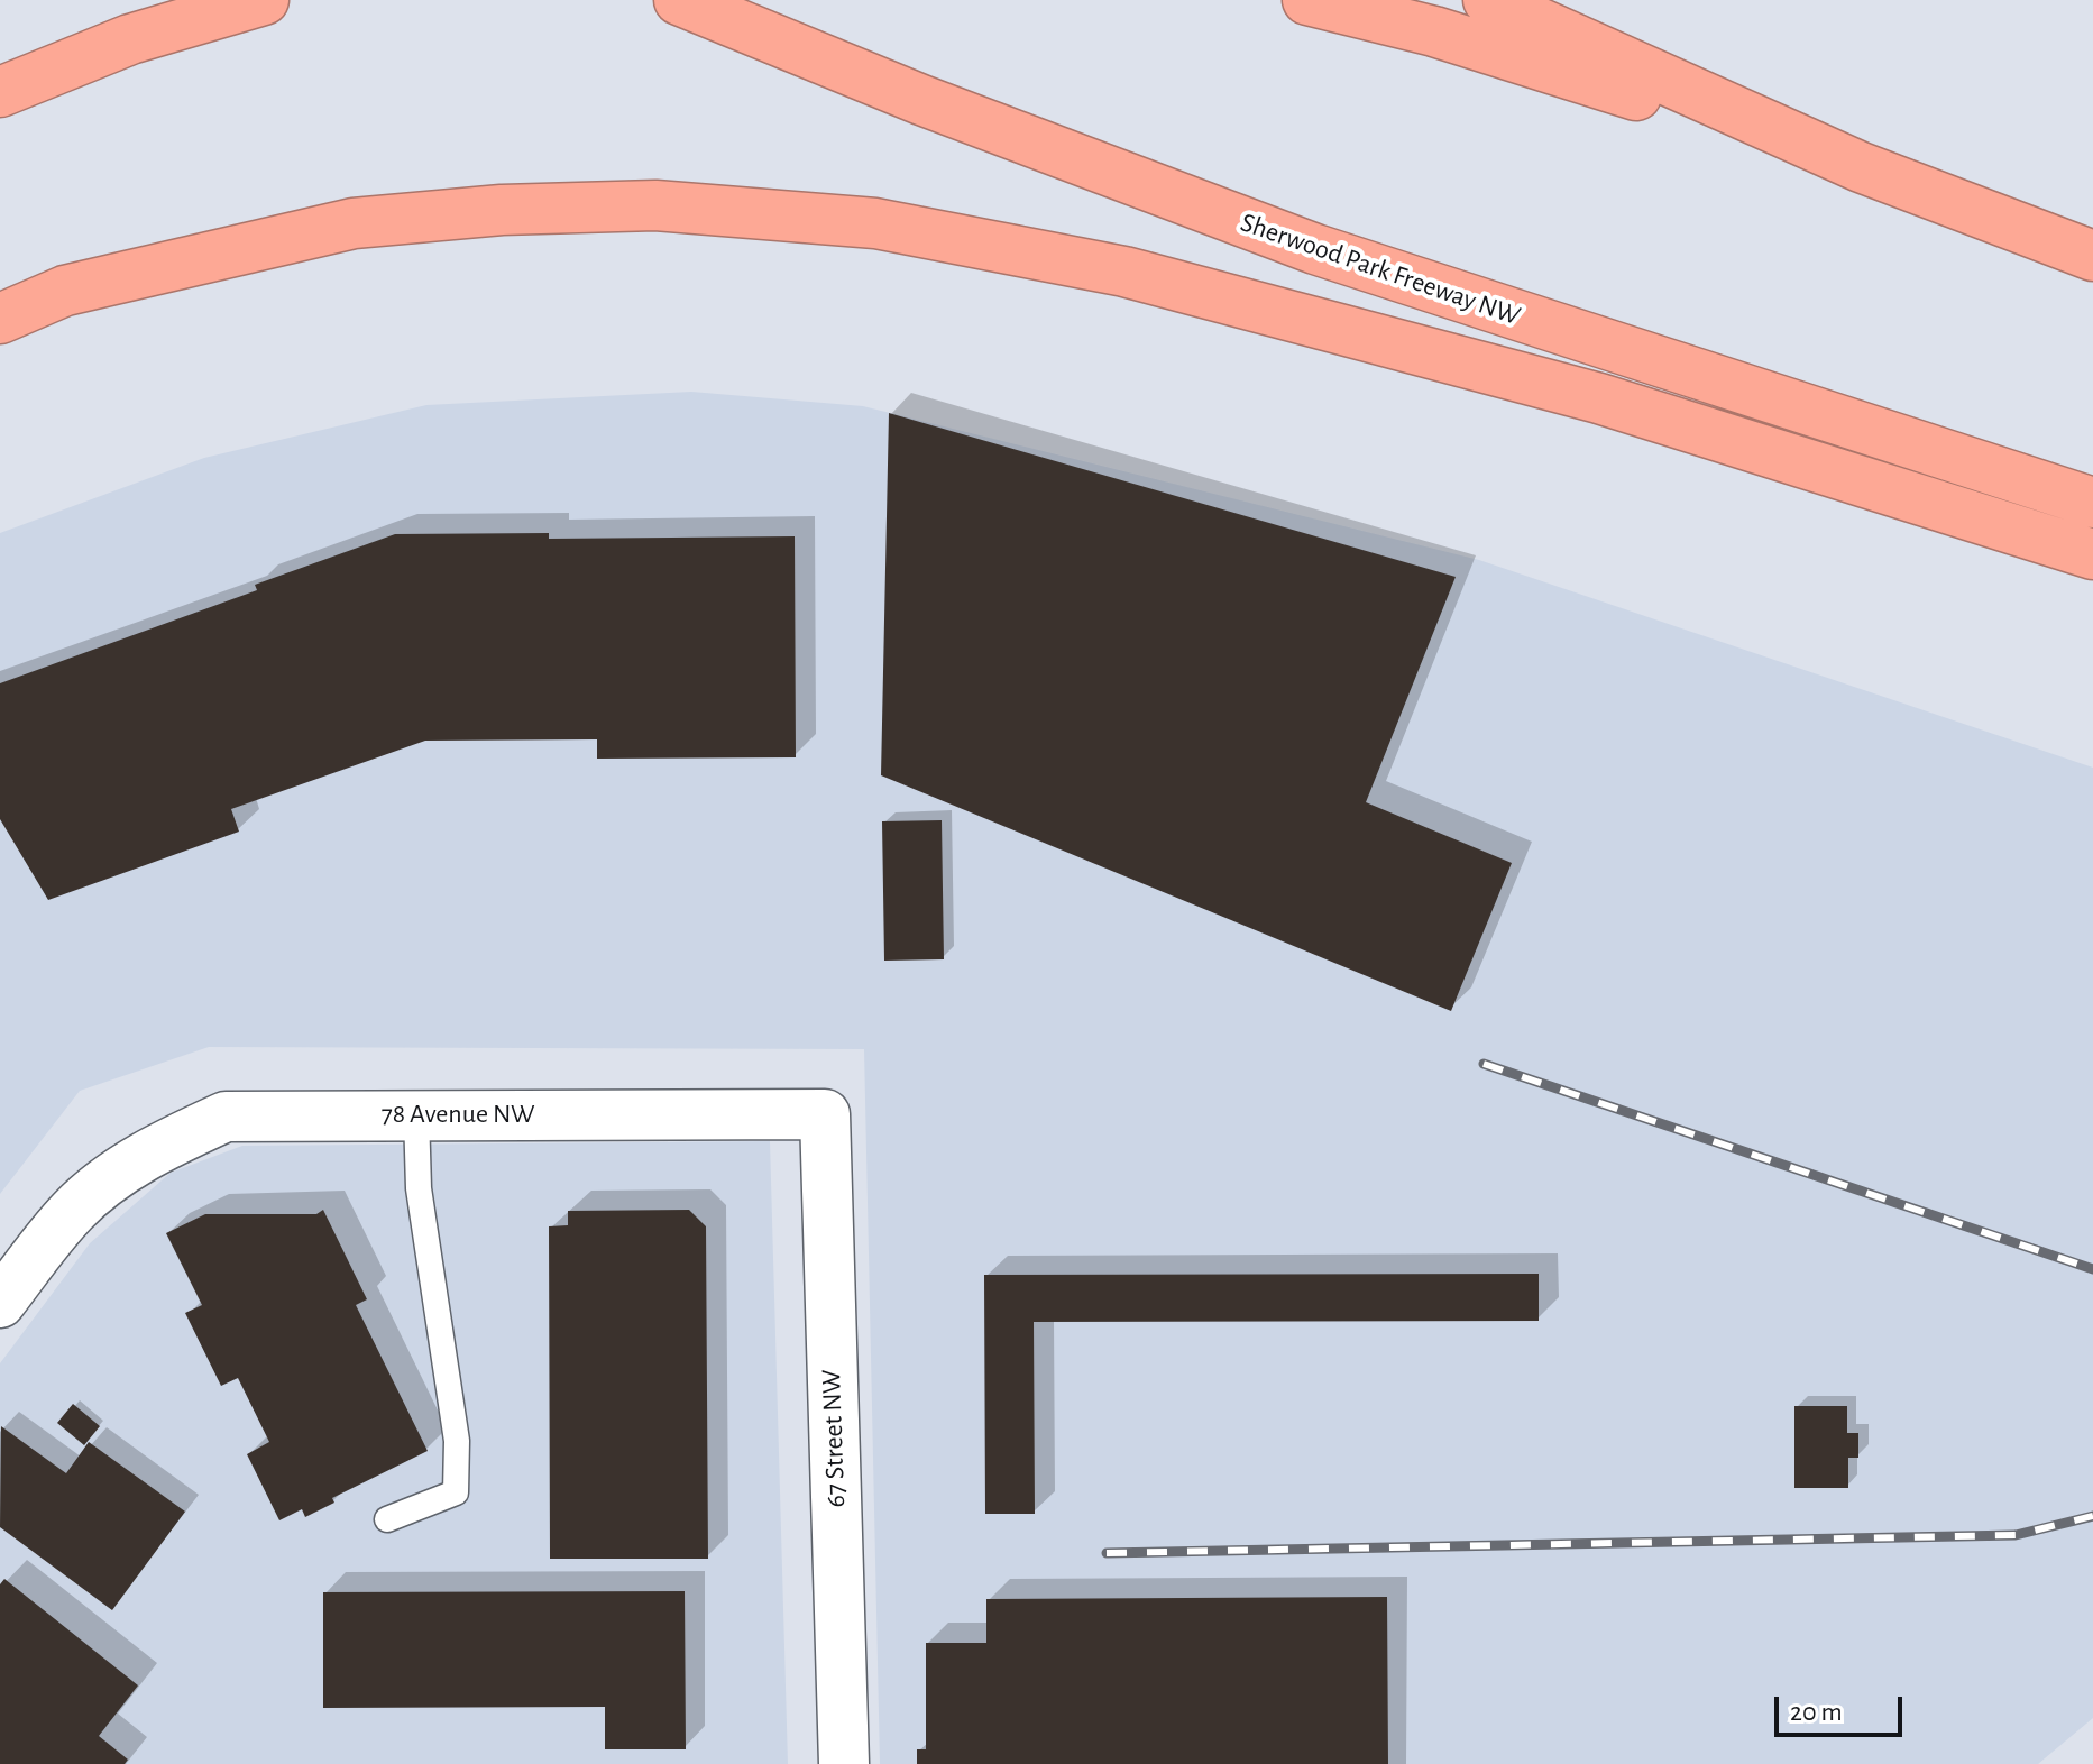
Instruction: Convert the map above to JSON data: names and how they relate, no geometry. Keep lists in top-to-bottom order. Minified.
{"streets":{"highway":["Sherwood Park Freeway NW"],"street":["78 Avenue NW","67 Street NW"]},"crossings":[["78 Avenue NW","67 Street NW"]],"scale_bar":"20 m"}
